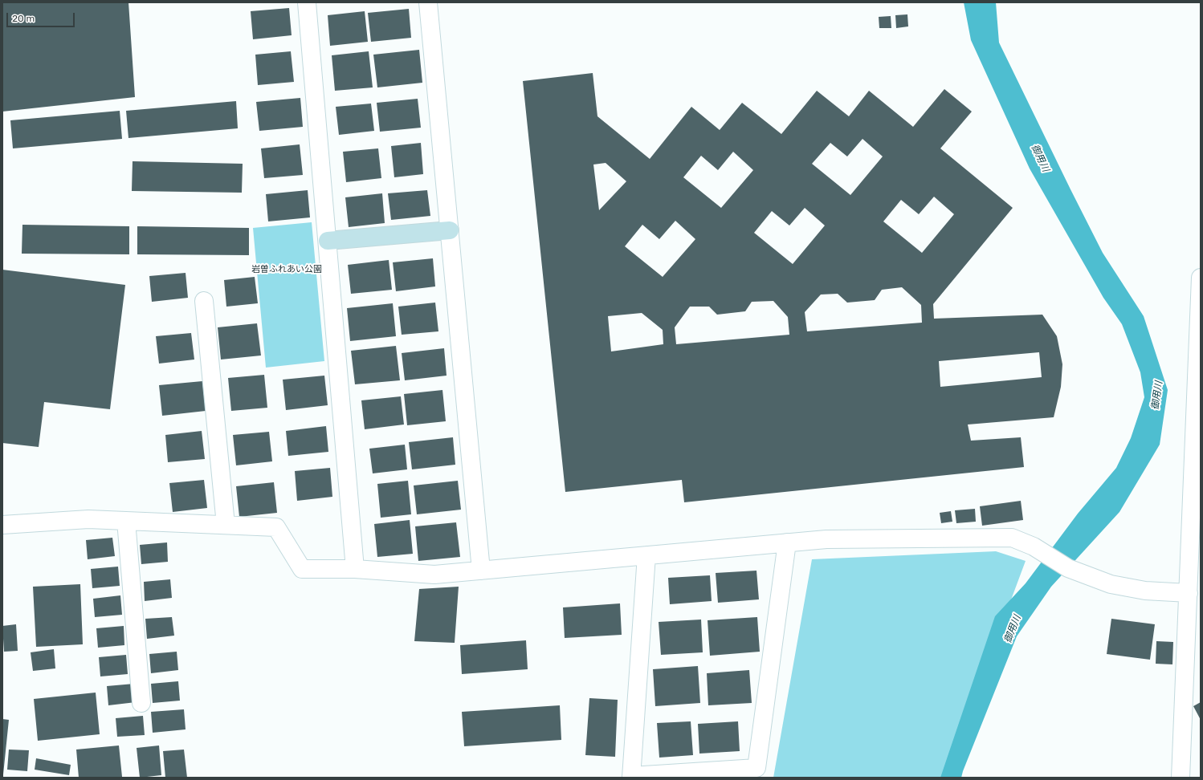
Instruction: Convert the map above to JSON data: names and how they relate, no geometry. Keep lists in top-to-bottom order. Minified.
{"water":["御用川"],"parks":["岩曽ふれあい公園"],"scale_bar":"20 m"}
